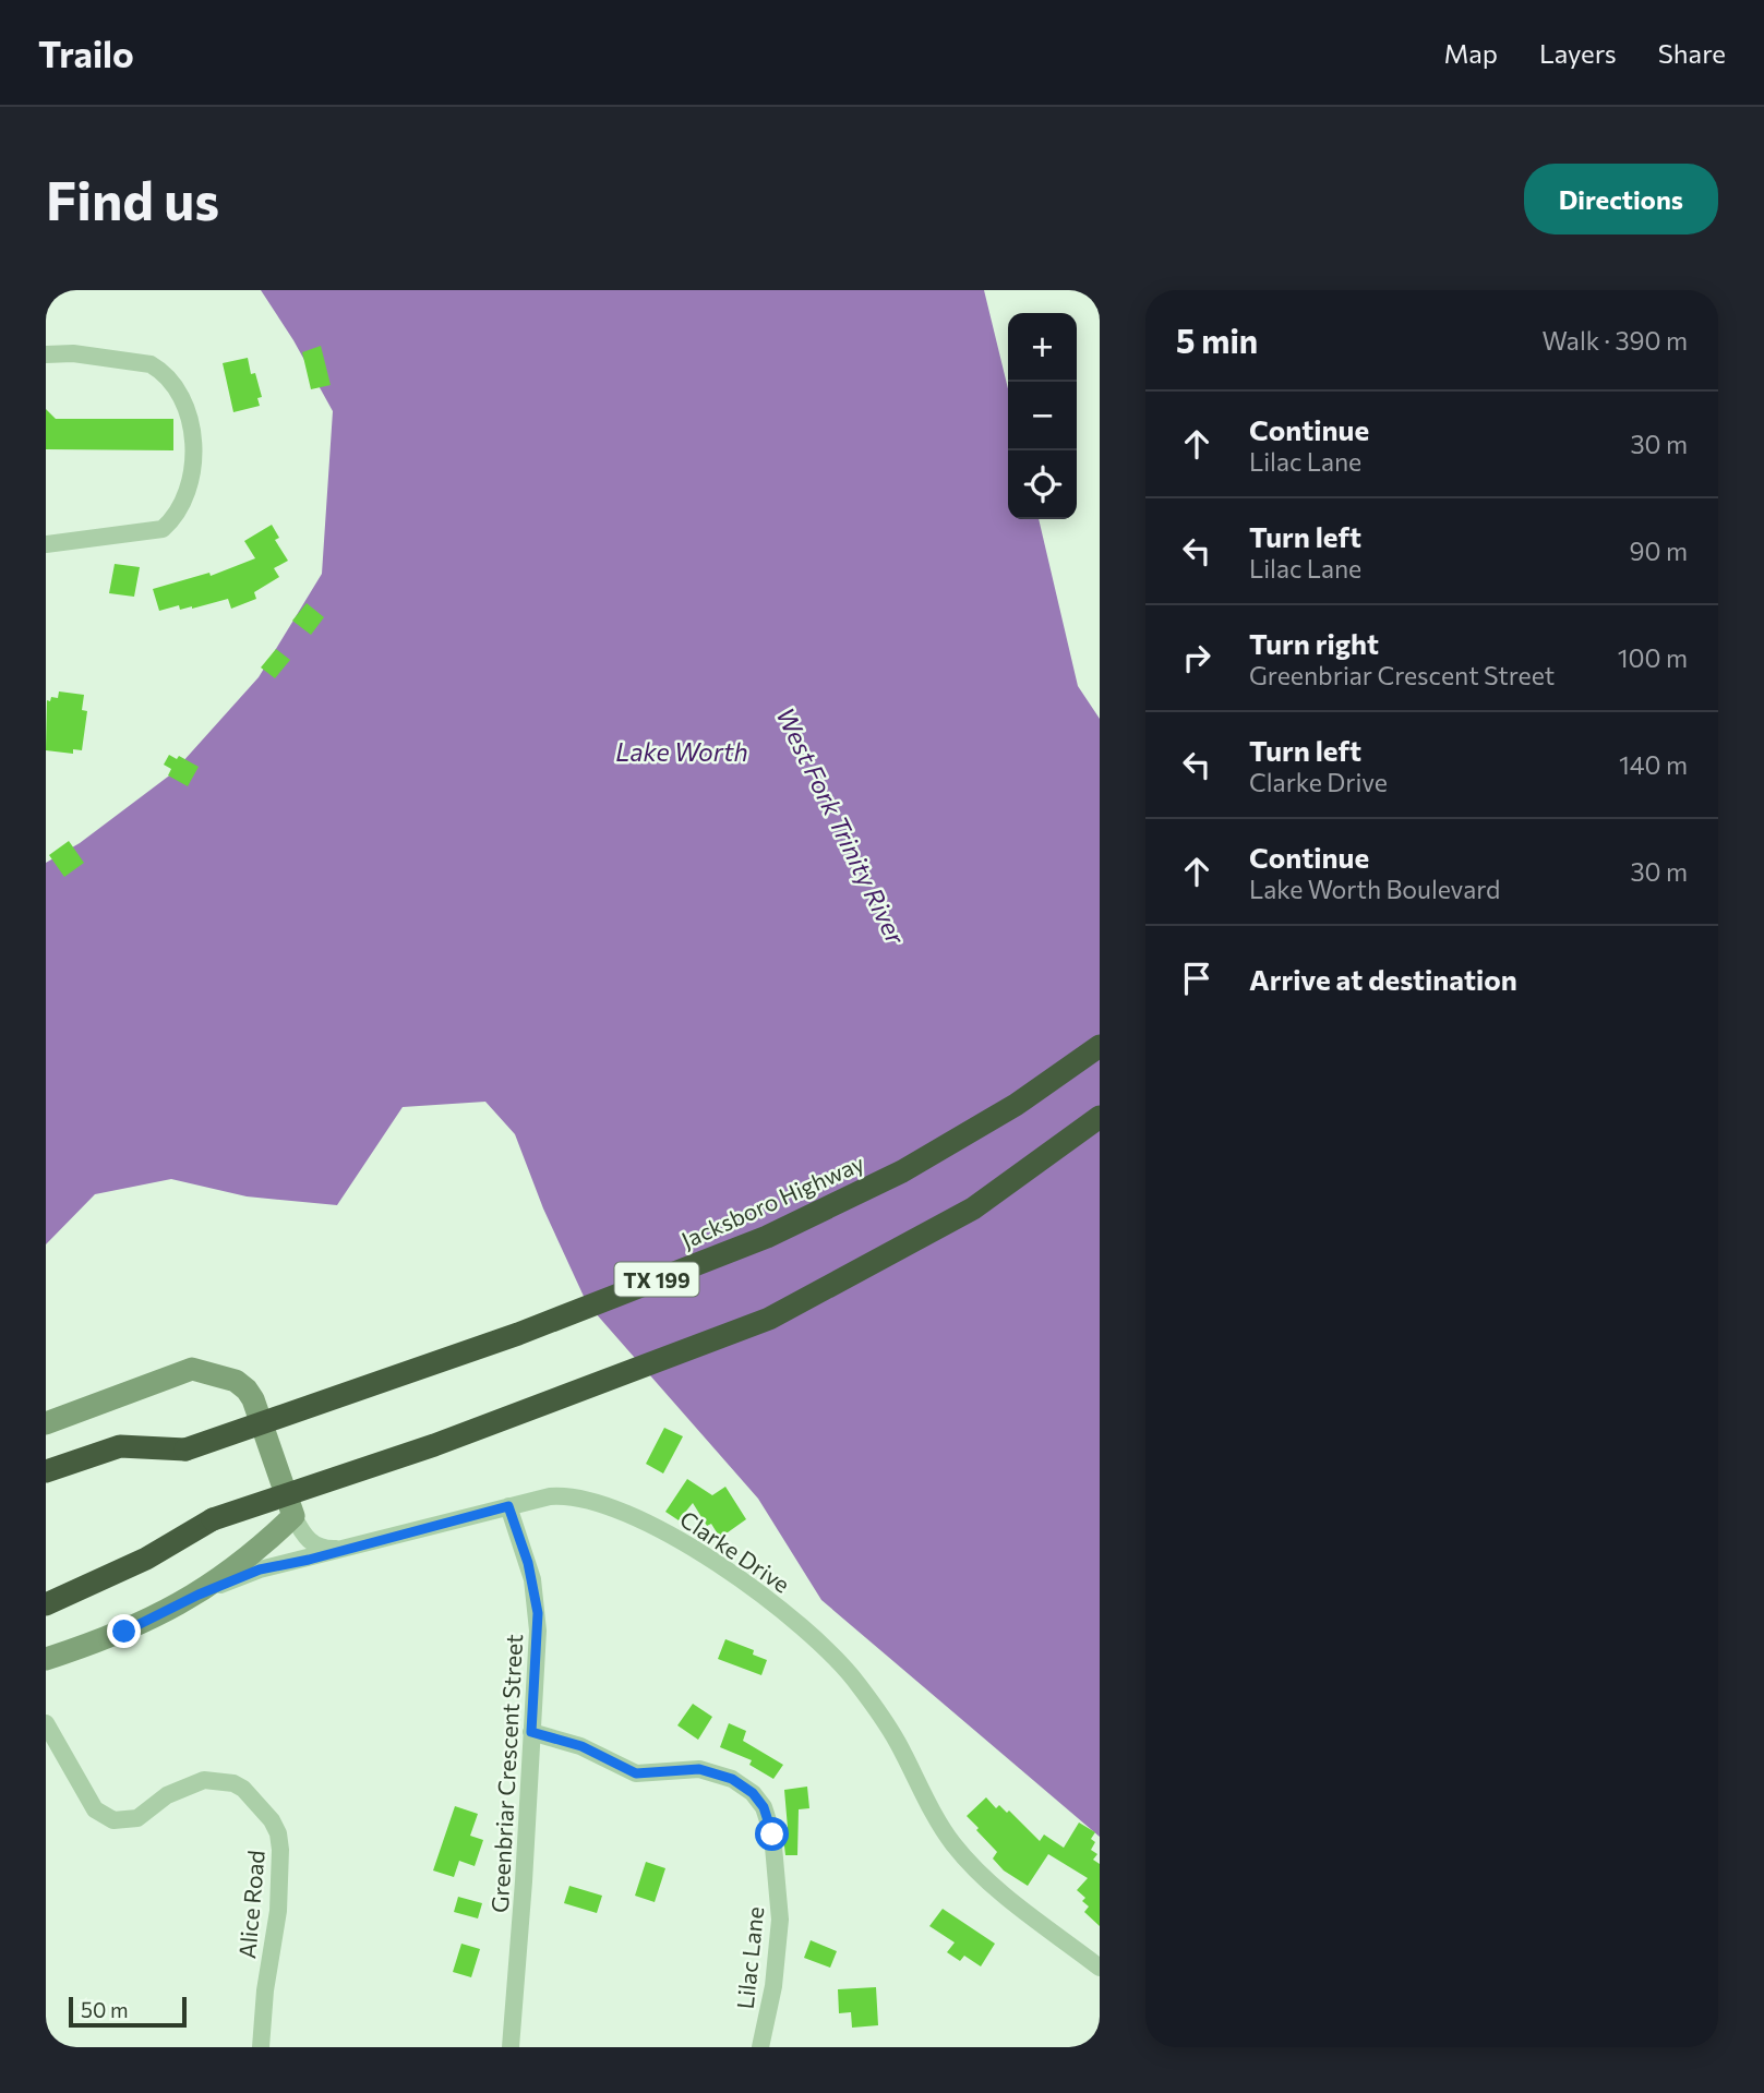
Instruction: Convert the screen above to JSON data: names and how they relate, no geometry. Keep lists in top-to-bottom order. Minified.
{"streets":{"highway":["Jacksboro Highway","TX 199"],"street":["Clarke Drive","Greenbriar Crescent Street","Alice Road","Lilac Lane"]},"crossings":[["Clarke Drive","Greenbriar Crescent Street"],["Greenbriar Crescent Street","Lilac Lane"]],"water":["Lake Worth","West Fork Trinity River"],"scale_bar":"50 m","page":{"header":"Trailo","nav":["Map","Layers","Share"],"buttons":"Directions","title":"Find us","heading":["5 min","Walk · 390 m"],"map_buttons":["+","−"],"list":[["Continue","Lilac Lane","30 m"],["Turn left","Lilac Lane","90 m"],["Turn right","Greenbriar Crescent Street","100 m"],["Turn left","Clarke Drive","140 m"],["Continue","Lake Worth Boulevard","30 m"],"Arrive at destination"],"scale":"50 m"}}
